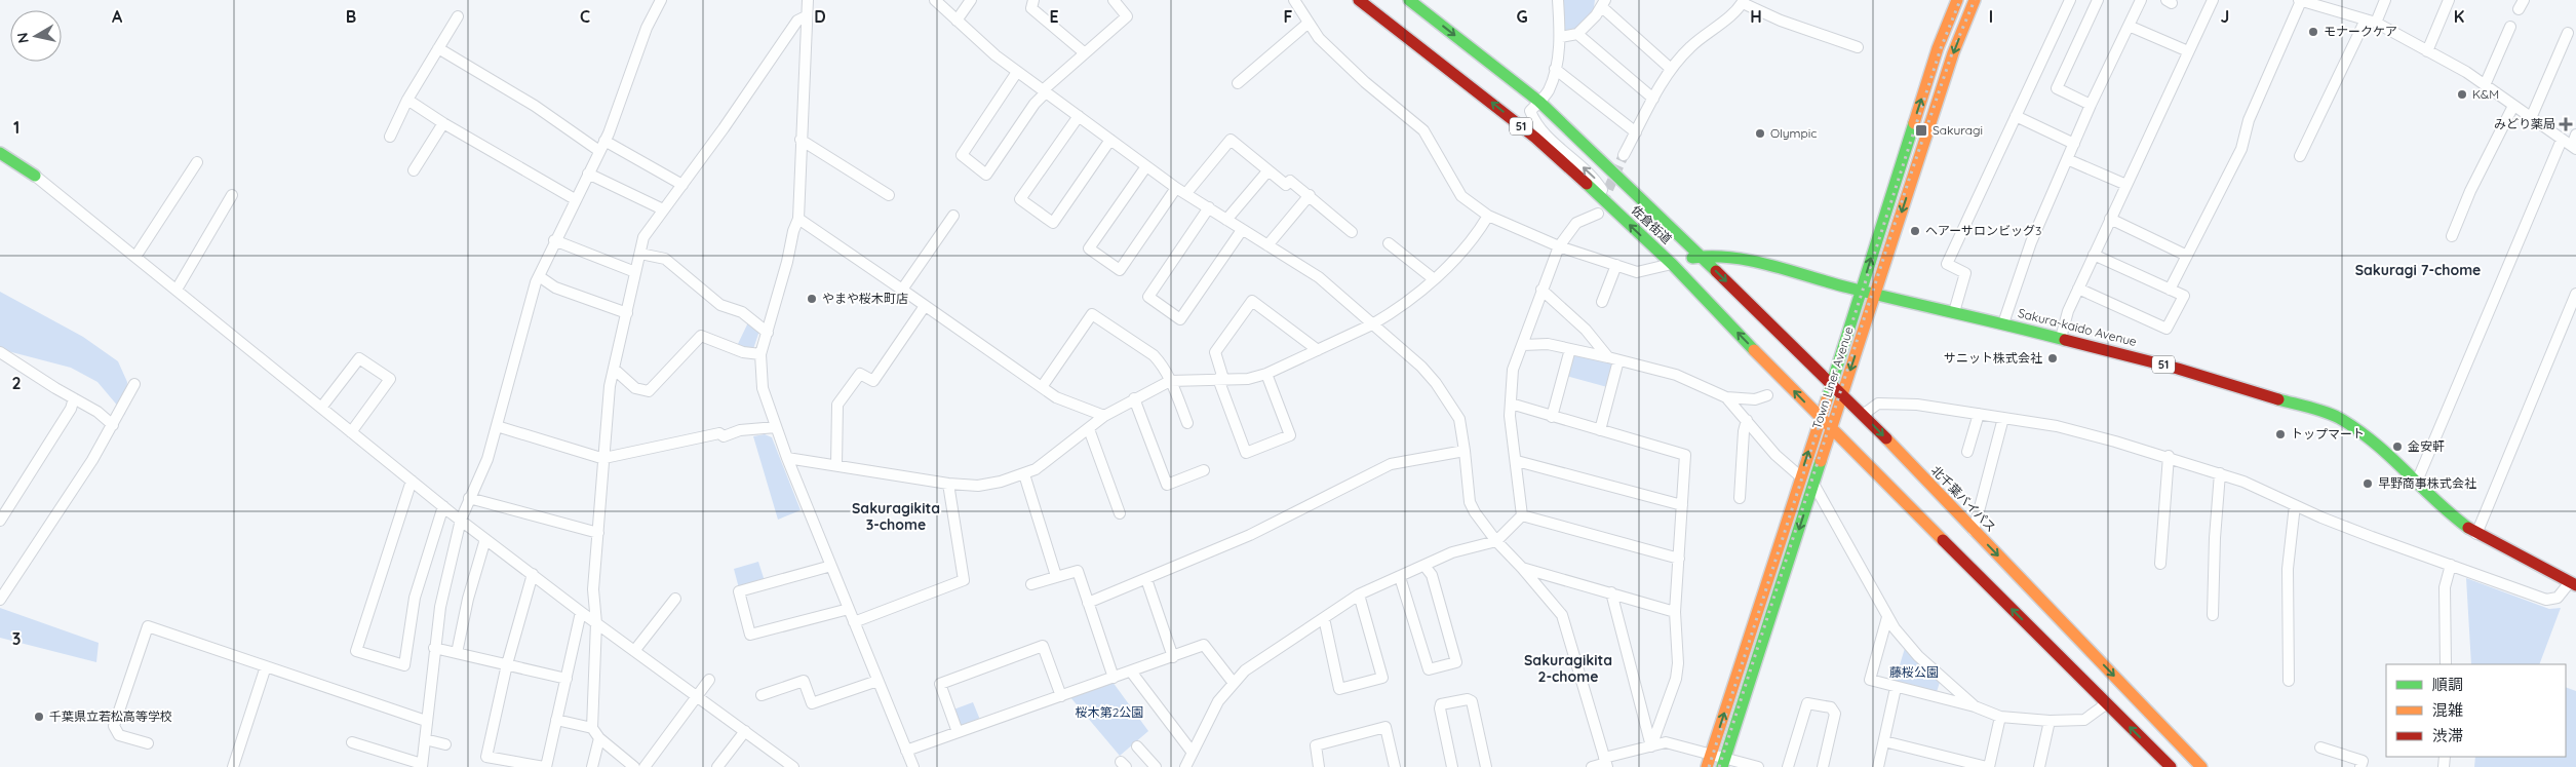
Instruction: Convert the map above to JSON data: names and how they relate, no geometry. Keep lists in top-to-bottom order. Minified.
{"streets":{"main road":["51","佐倉街道","Sakura-kaido Avenue","Town Liner Avenue","北千葉バイパス"]},"crossings":[["51","佐倉街道"],["51","Town Liner Avenue"],["佐倉街道","Sakura-kaido Avenue"],["佐倉街道","北千葉バイパス"],["Sakura-kaido Avenue","Town Liner Avenue"],["Sakura-kaido Avenue","北千葉バイパス"],["Town Liner Avenue","北千葉バイパス"]],"districts":["Sakuragi 7-chome","Sakuragikita 3-chome","Sakuragikita 2-chome"],"parks":["藤桜公園","桜木第2公園"],"places":{"other":["モナークケア","K&M","Olympic","ヘアーサロンビッグ3","やまや桜木町店","サニット株式会社","トップマート","金安軒","早野商事株式会社","千葉県立若松高等学校"],"health":["みどり薬局"],"transit":["Sakuragi"]},"legend":["順調","混雑","渋滞"],"north":"left","grid":{"columns":["A","B","C","D","E","F","G","H","I","J","K"],"rows":["1","2","3"]}}
